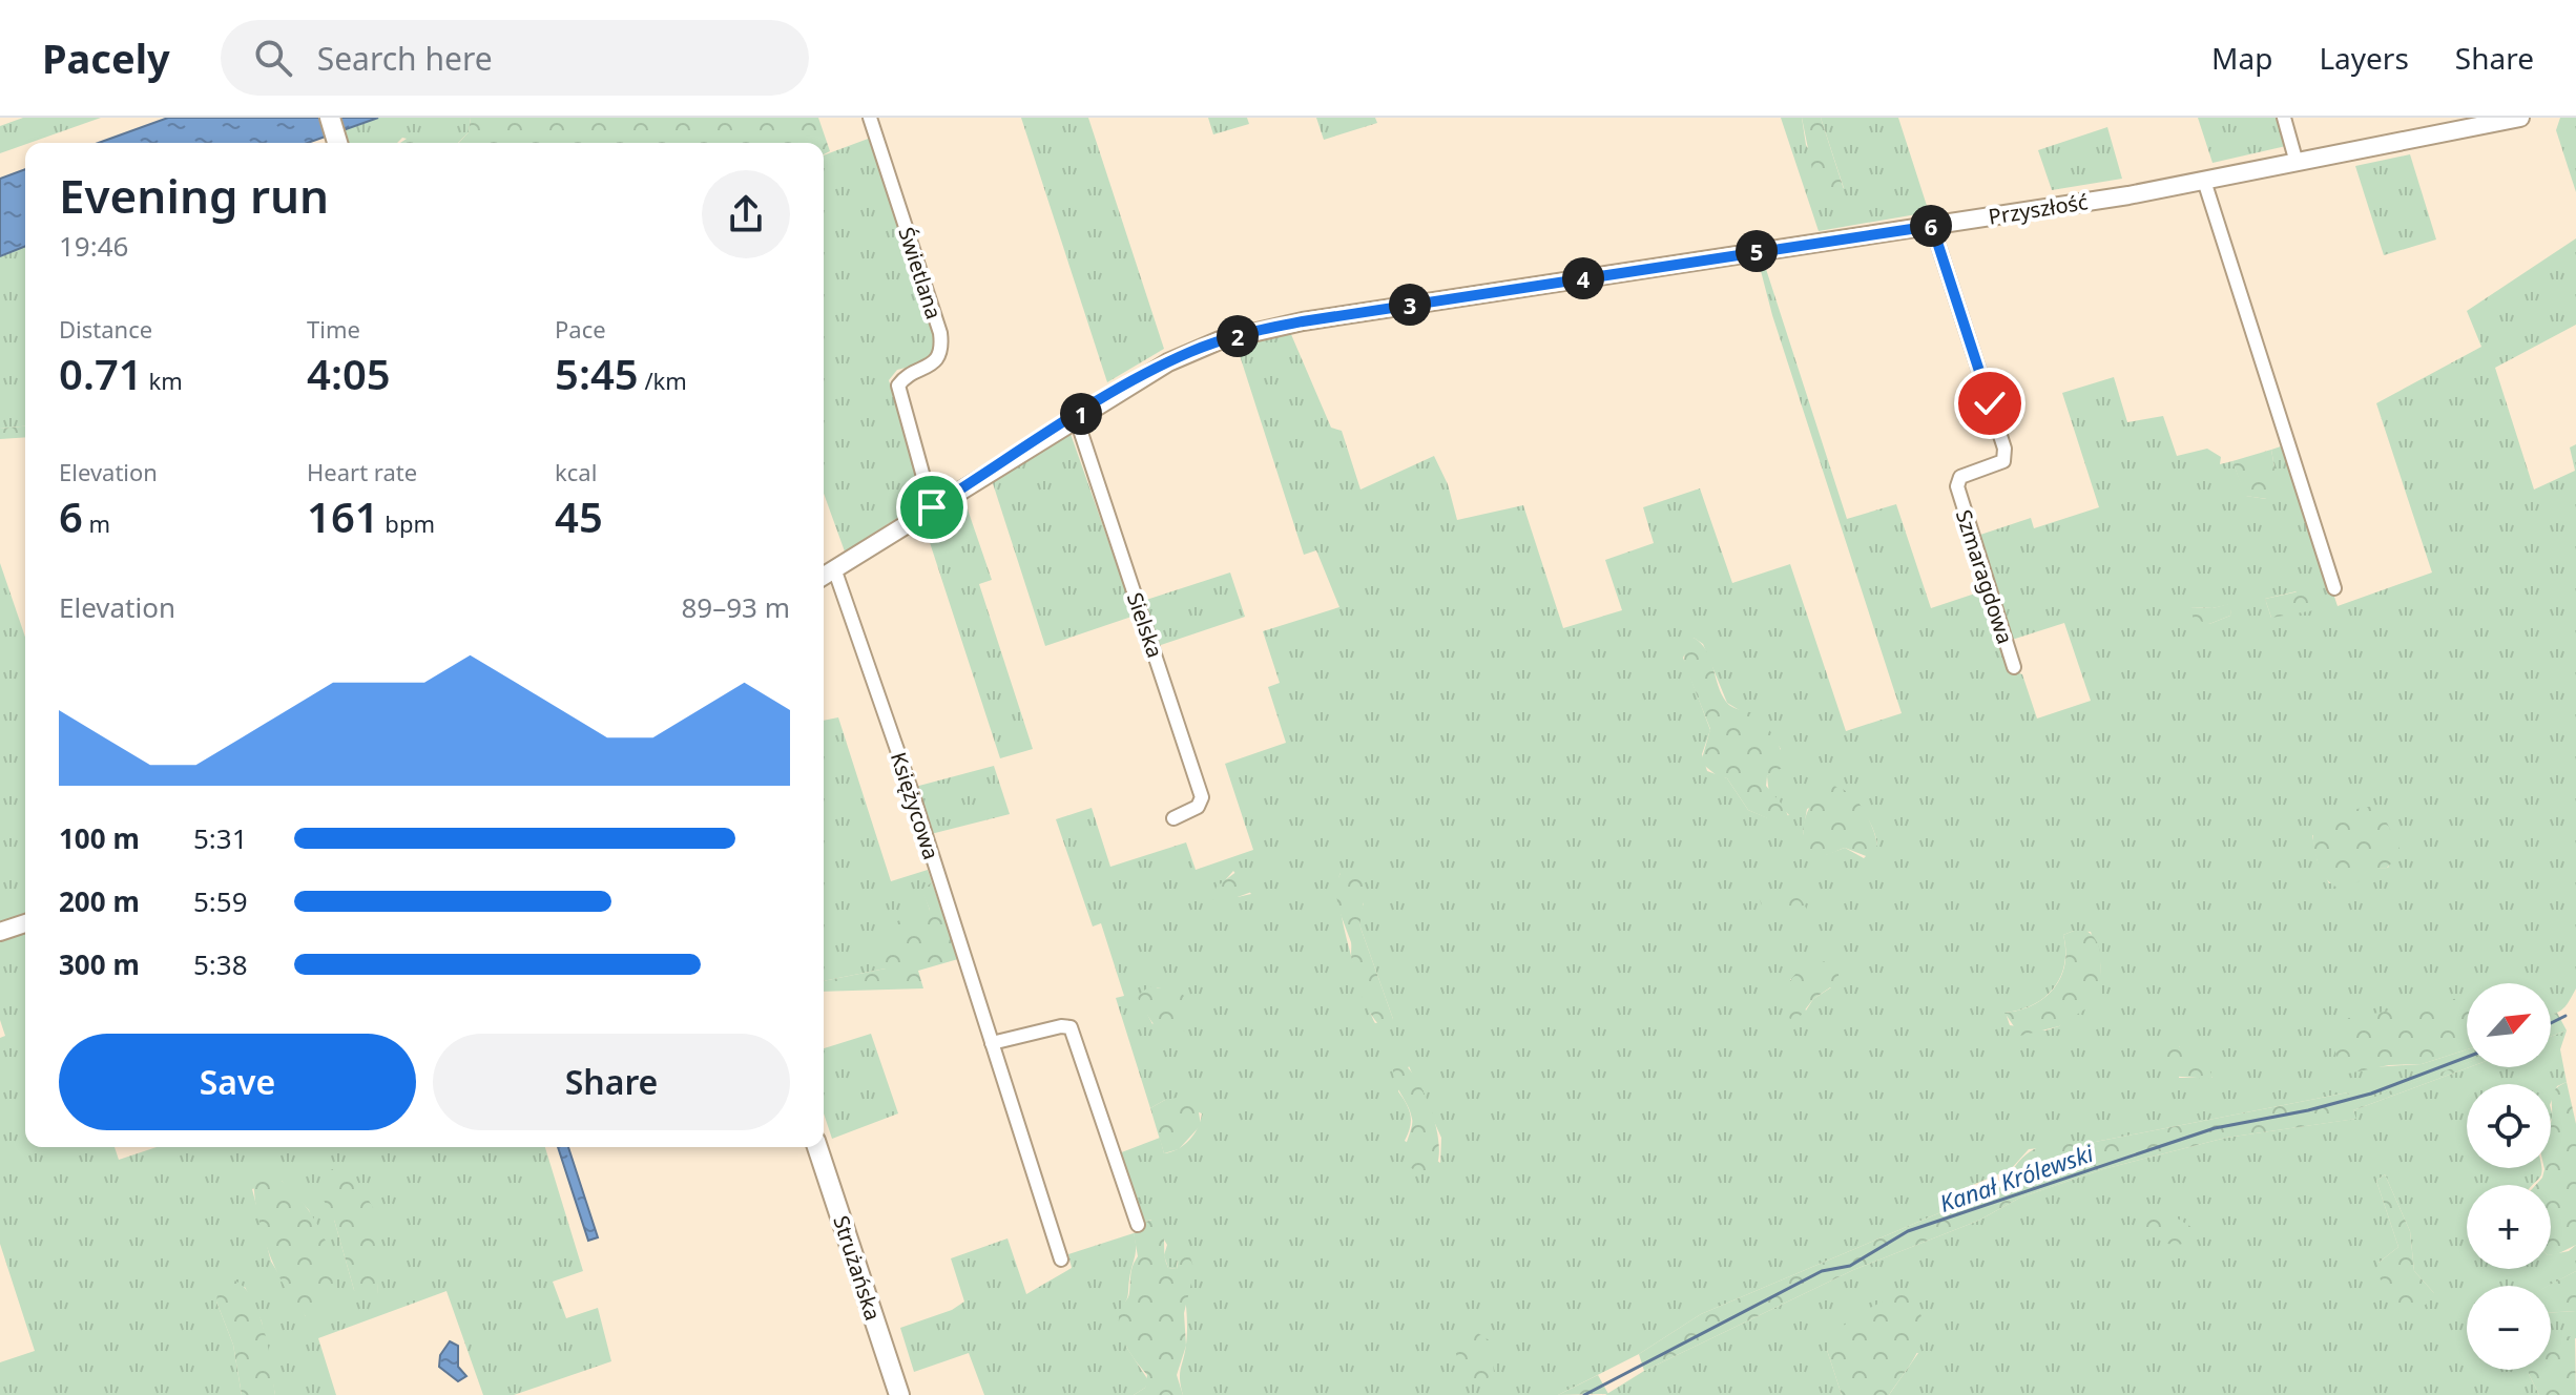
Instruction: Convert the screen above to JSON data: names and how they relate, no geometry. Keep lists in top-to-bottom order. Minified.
{"streets":{"main road":["Strużańska"],"street":["Przyszłość","Świetlana","Szmaragdowa","Sielska","Księżycowa"]},"crossings":[["Przyszłość","Świetlana"],["Przyszłość","Szmaragdowa"],["Przyszłość","Sielska"],["Przyszłość","Księżycowa"]],"water":["Kanał Królewski"],"north":"top right","page":{"header":"Pacely","search":"Search here","nav":["Map","Layers","Share"],"heading":["Evening run","19:46"],"pins":["6","5","4","3","2","1"],"stats":[["Distance","0.71 km"],["Time","4:05"],["Pace","5:45 /km"],["Elevation","6 m"],["Heart rate","161 bpm"],["kcal","45"]],"chart":["Elevation","89–93 m"],"list":[{"name":"100 m","note":"5:31"},{"name":"200 m","note":"5:59"},{"name":"300 m","note":"5:38"}],"map_buttons":["+","−"],"buttons":["Save","Share"]}}
